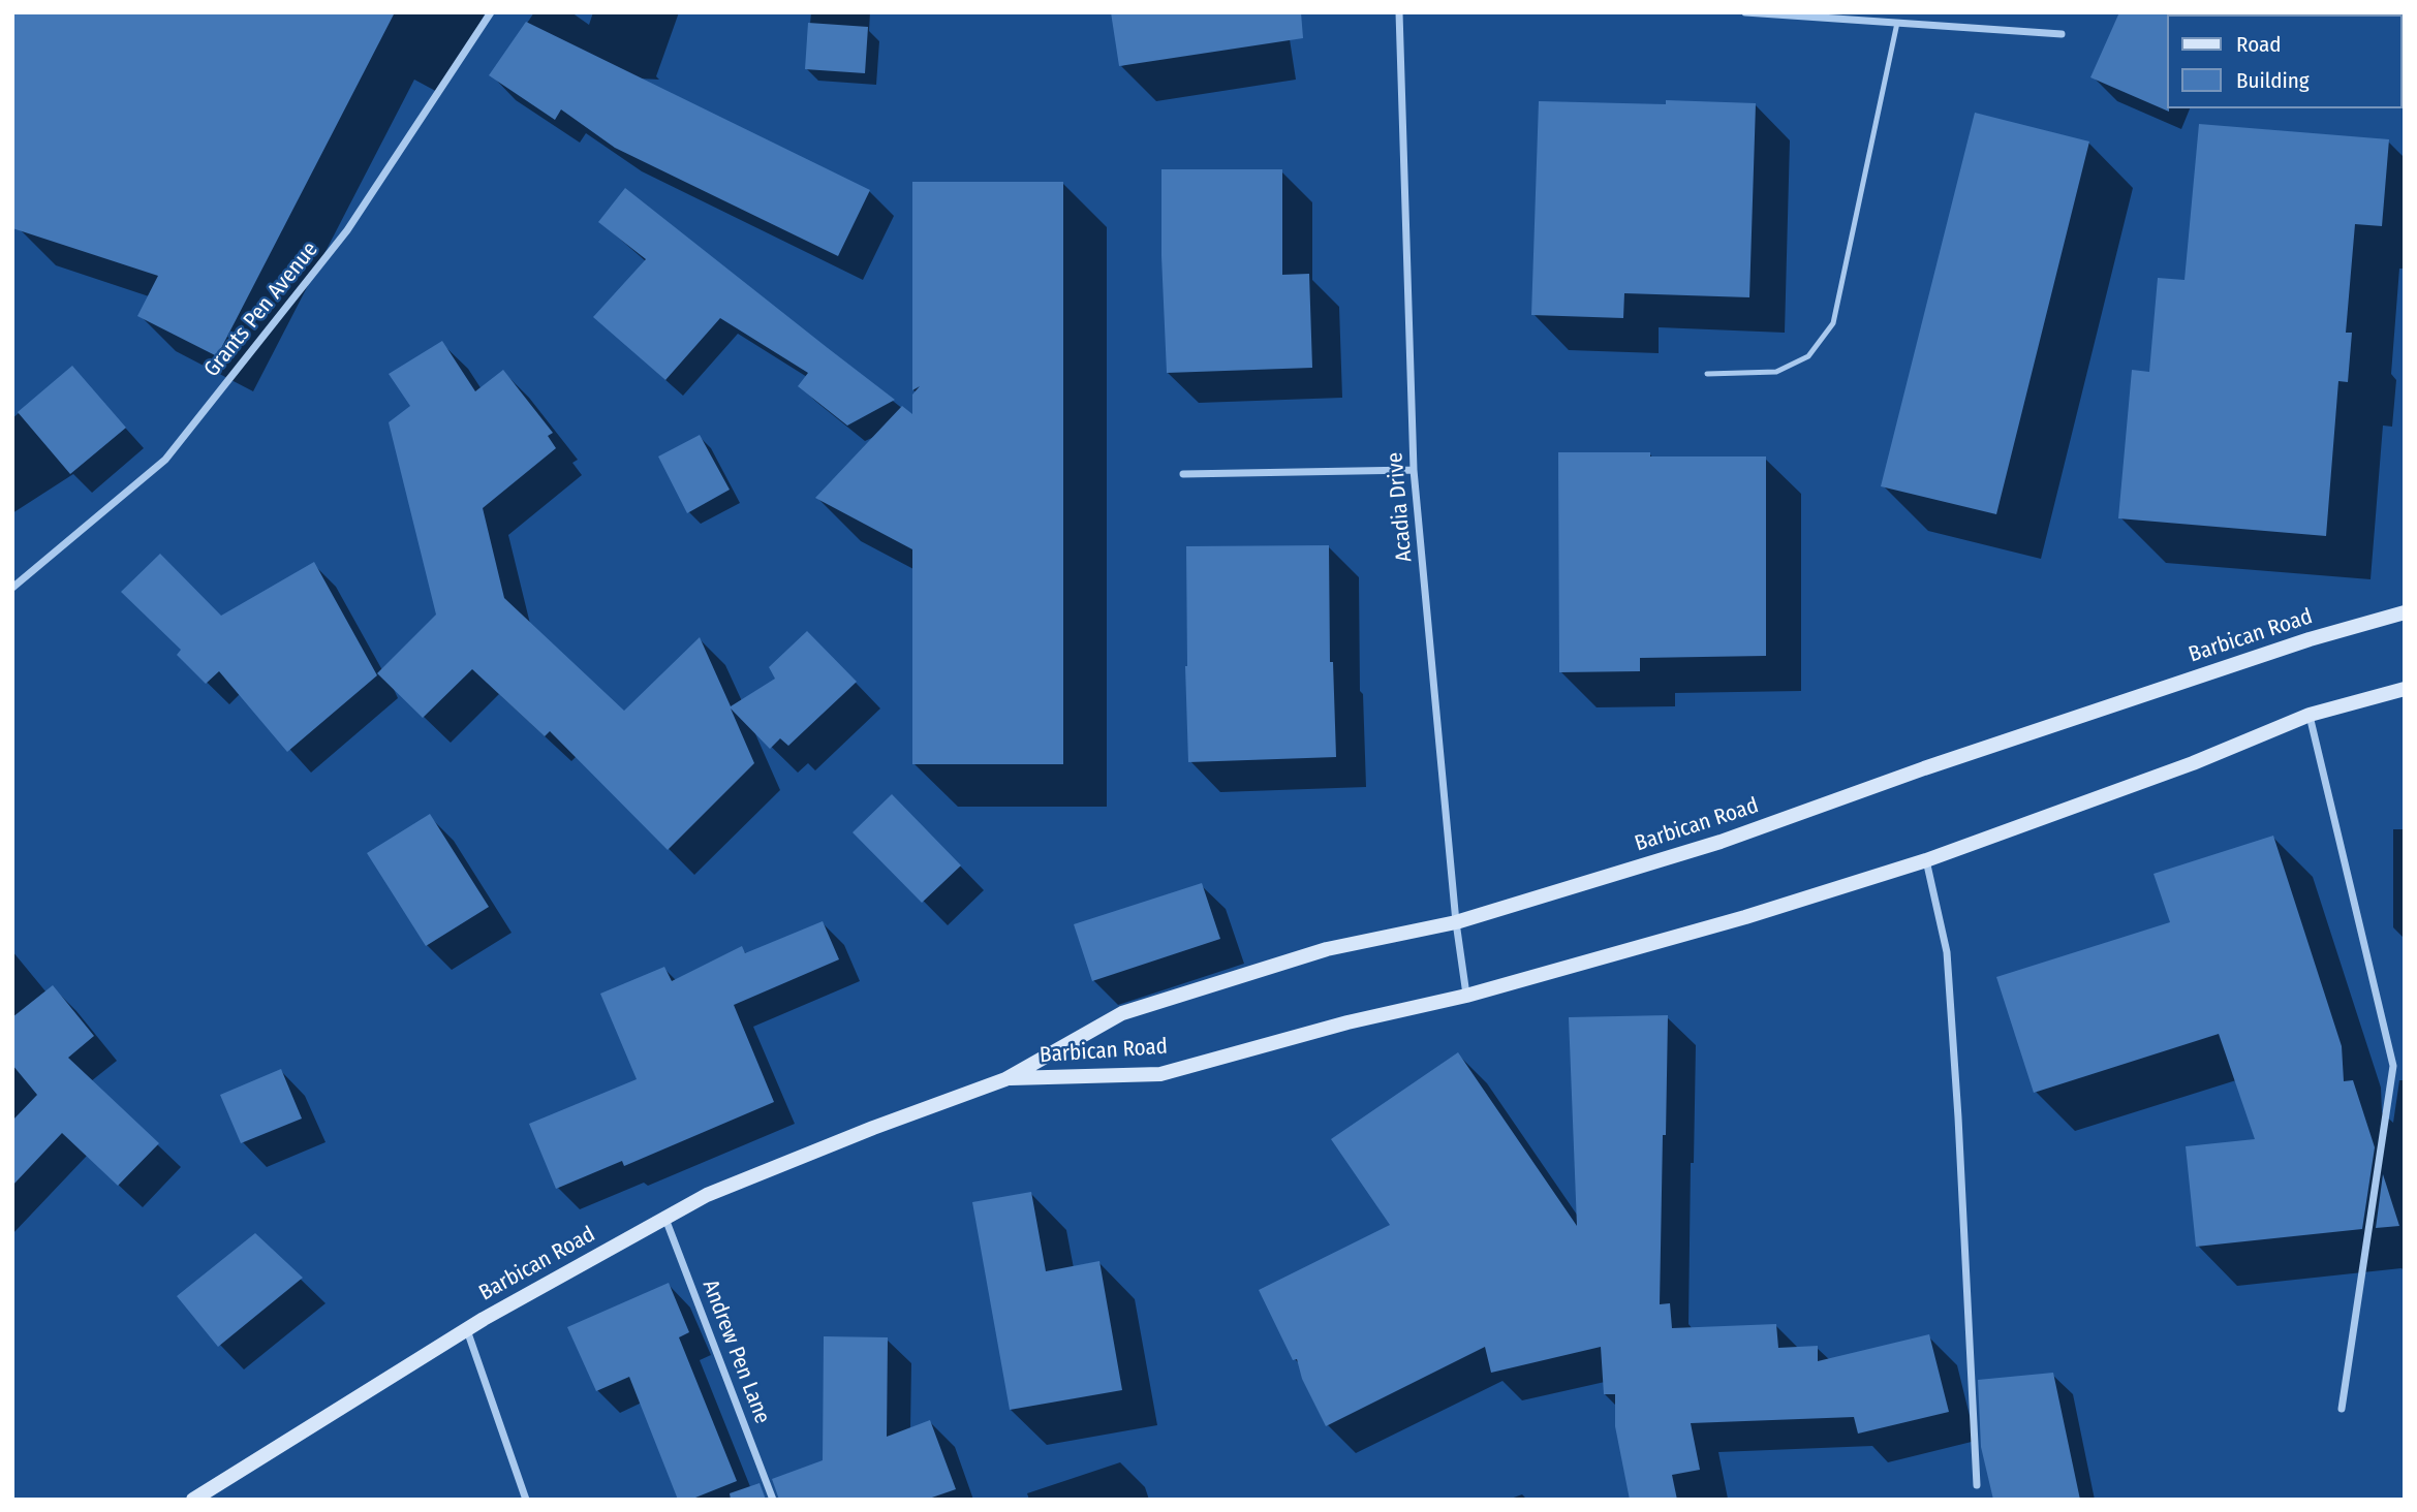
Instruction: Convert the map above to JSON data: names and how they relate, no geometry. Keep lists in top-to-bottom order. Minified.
{"streets":{"main road":["Barbican Road"],"street":["Grants Pen Avenue","Acadia Drive","Andrew Pen Lane"]},"crossings":[["Acadia Drive","Barbican Road"],["Barbican Road","Andrew Pen Lane"]],"legend":["Road","Building"]}
